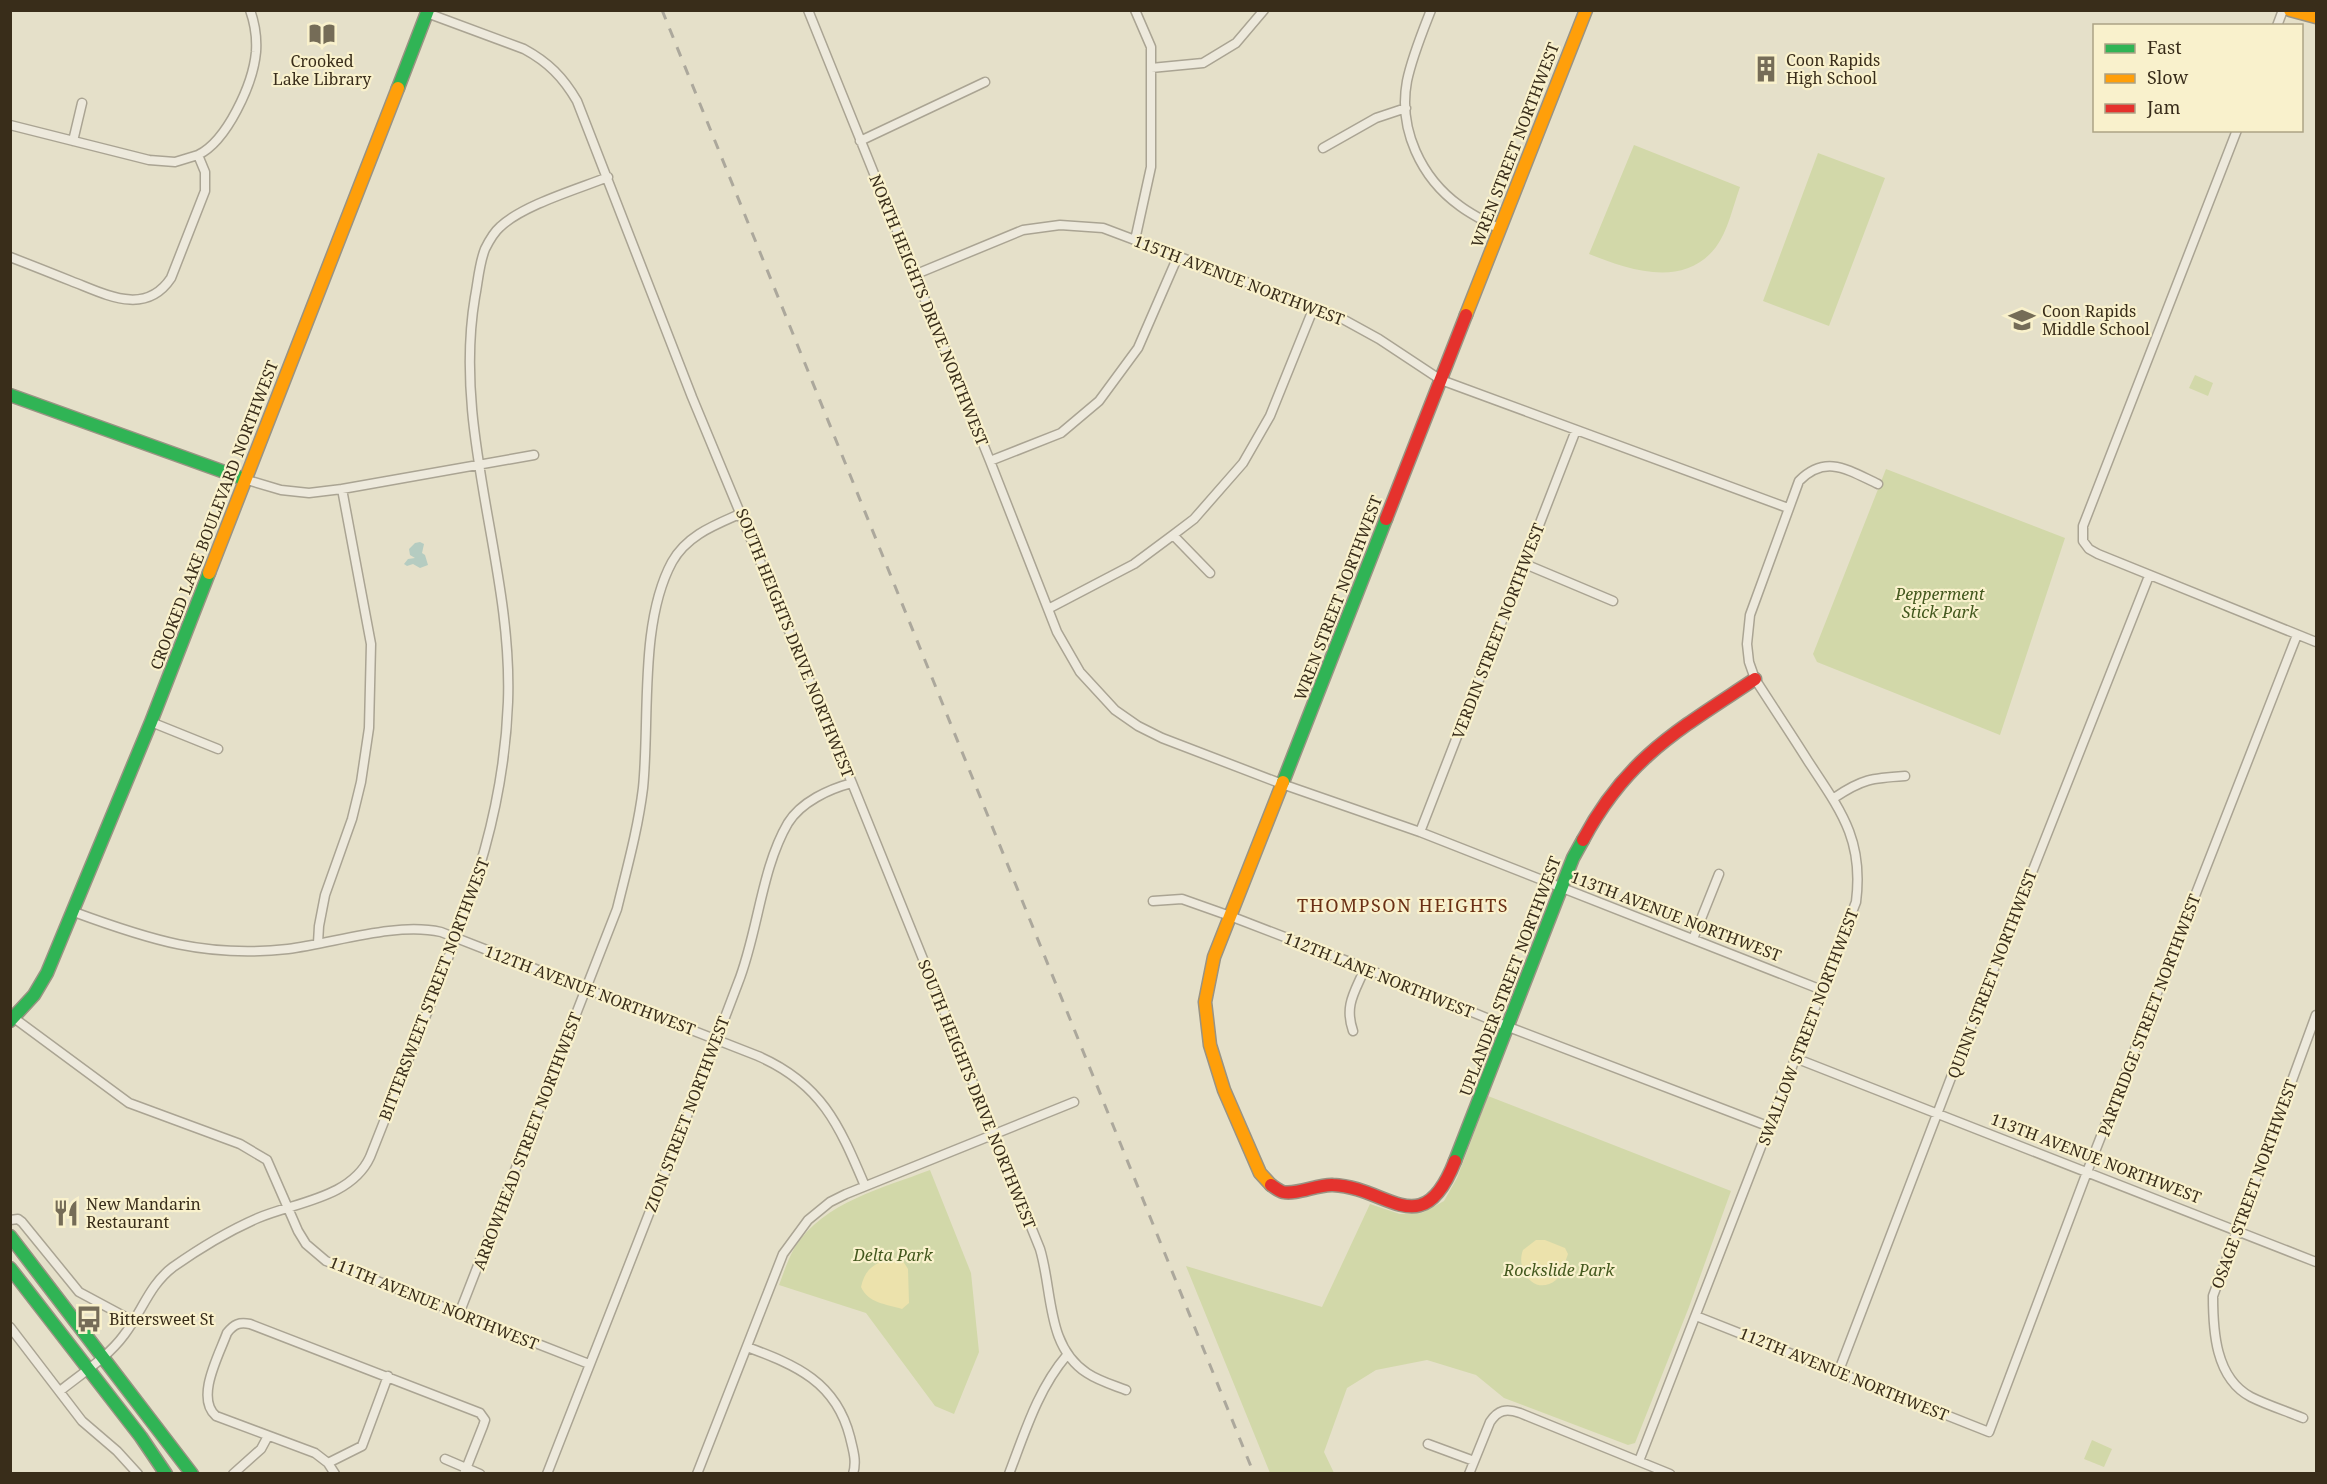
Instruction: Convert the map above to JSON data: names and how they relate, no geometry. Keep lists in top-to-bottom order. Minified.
{"streets":{"street":["WREN STREET NORTHWEST","115TH AVENUE NORTHWEST","NORTH HEIGHTS DRIVE NORTHWEST","CROOKED LAKE BOULEVARD NORTHWEST","VERDIN STREET NORTHWEST","SOUTH HEIGHTS DRIVE NORTHWEST","113TH AVENUE NORTHWEST","QUINN STREET NORTHWEST","112TH LANE NORTHWEST","UPLANDER STREET NORTHWEST","BITTERSWEET STREET NORTHWEST","112TH AVENUE NORTHWEST","PARTRIDGE STREET NORTHWEST","SWALLOW STREET NORTHWEST","ZION STREET NORTHWEST","ARROWHEAD STREET NORTHWEST","OSAGE STREET NORTHWEST","111TH AVENUE NORTHWEST"]},"crossings":[["WREN STREET NORTHWEST","115TH AVENUE NORTHWEST"],["WREN STREET NORTHWEST","NORTH HEIGHTS DRIVE NORTHWEST"],["WREN STREET NORTHWEST","113TH AVENUE NORTHWEST"],["WREN STREET NORTHWEST","112TH LANE NORTHWEST"],["WREN STREET NORTHWEST","UPLANDER STREET NORTHWEST"],["115TH AVENUE NORTHWEST","NORTH HEIGHTS DRIVE NORTHWEST"],["115TH AVENUE NORTHWEST","VERDIN STREET NORTHWEST"],["115TH AVENUE NORTHWEST","SWALLOW STREET NORTHWEST"],["NORTH HEIGHTS DRIVE NORTHWEST","113TH AVENUE NORTHWEST"],["CROOKED LAKE BOULEVARD NORTHWEST","SOUTH HEIGHTS DRIVE NORTHWEST"],["CROOKED LAKE BOULEVARD NORTHWEST","112TH AVENUE NORTHWEST"],["CROOKED LAKE BOULEVARD NORTHWEST","111TH AVENUE NORTHWEST"],["VERDIN STREET NORTHWEST","113TH AVENUE NORTHWEST"],["SOUTH HEIGHTS DRIVE NORTHWEST","BITTERSWEET STREET NORTHWEST"],["SOUTH HEIGHTS DRIVE NORTHWEST","ZION STREET NORTHWEST"],["SOUTH HEIGHTS DRIVE NORTHWEST","ARROWHEAD STREET NORTHWEST"],["113TH AVENUE NORTHWEST","QUINN STREET NORTHWEST"],["113TH AVENUE NORTHWEST","UPLANDER STREET NORTHWEST"],["113TH AVENUE NORTHWEST","PARTRIDGE STREET NORTHWEST"],["113TH AVENUE NORTHWEST","SWALLOW STREET NORTHWEST"],["113TH AVENUE NORTHWEST","OSAGE STREET NORTHWEST"],["QUINN STREET NORTHWEST","112TH AVENUE NORTHWEST"],["112TH LANE NORTHWEST","UPLANDER STREET NORTHWEST"],["112TH LANE NORTHWEST","SWALLOW STREET NORTHWEST"],["UPLANDER STREET NORTHWEST","SWALLOW STREET NORTHWEST"],["BITTERSWEET STREET NORTHWEST","112TH AVENUE NORTHWEST"],["BITTERSWEET STREET NORTHWEST","111TH AVENUE NORTHWEST"],["112TH AVENUE NORTHWEST","PARTRIDGE STREET NORTHWEST"],["112TH AVENUE NORTHWEST","SWALLOW STREET NORTHWEST"],["112TH AVENUE NORTHWEST","ZION STREET NORTHWEST"],["112TH AVENUE NORTHWEST","ARROWHEAD STREET NORTHWEST"],["ZION STREET NORTHWEST","111TH AVENUE NORTHWEST"],["ARROWHEAD STREET NORTHWEST","111TH AVENUE NORTHWEST"]],"districts":["THOMPSON HEIGHTS"],"parks":["Pepperment Stick Park","Delta Park","Rockslide Park"],"places":{"library":["Crooked Lake Library"],"building":["Coon Rapids High School"],"school or university":["Coon Rapids Middle School"],"restaurant":["New Mandarin Restaurant"],"bus stop":["Bittersweet St"]},"legend":["Fast","Slow","Jam"]}
